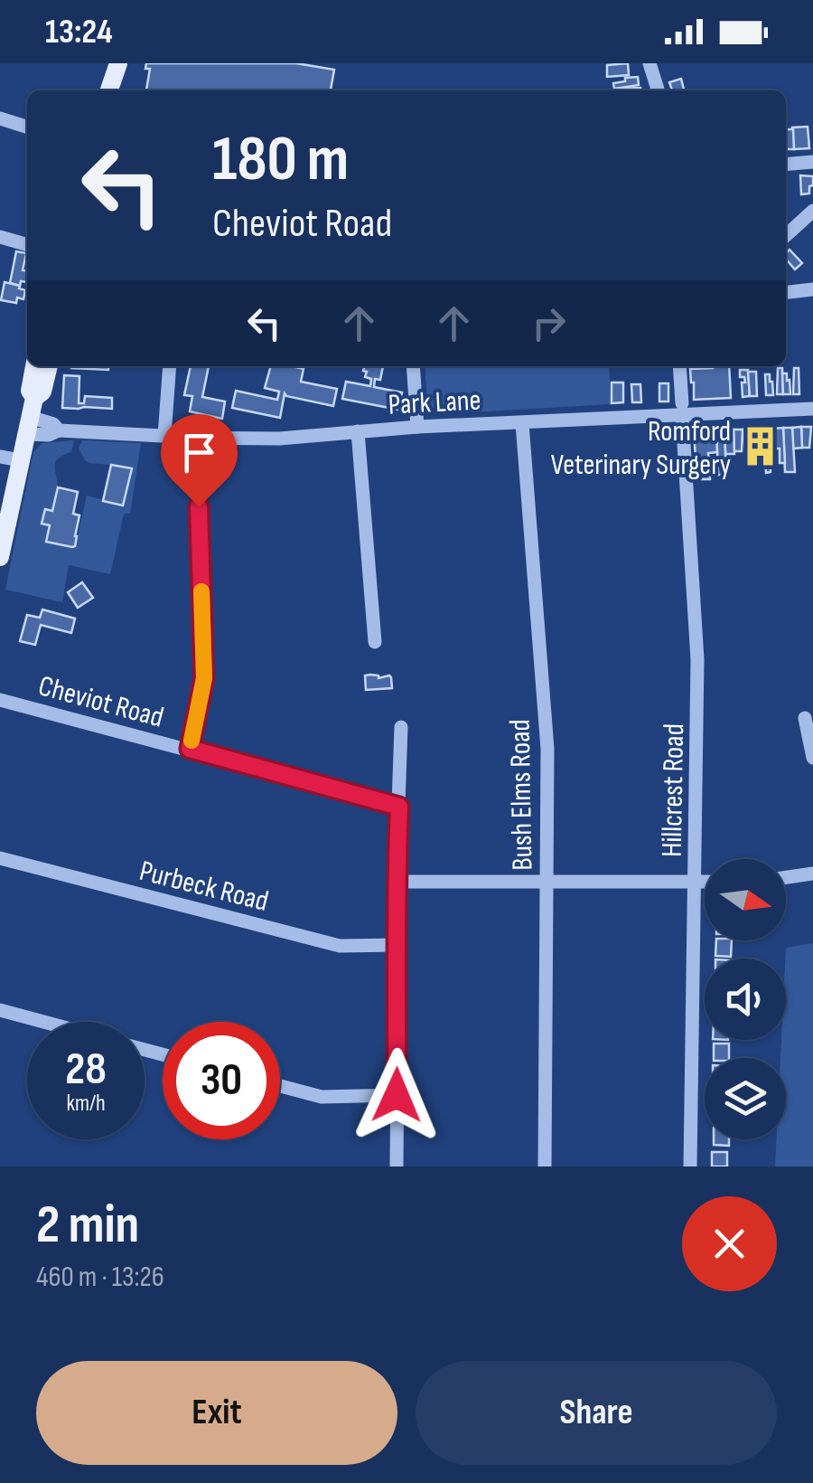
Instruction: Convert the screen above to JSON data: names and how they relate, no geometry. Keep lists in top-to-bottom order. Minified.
{"streets":{"street":["Park Lane","Cheviot Road","Hillcrest Road","Bush Elms Road","Purbeck Road"]},"crossings":[["Park Lane","Hillcrest Road"],["Park Lane","Bush Elms Road"]],"places":{"building":["Romford Veterinary Surgery"]},"north":"right","page":{"status":"13:24","turn":["180 m","Cheviot Road"],"speed":"28 km/h","limit":"30","heading":["2 min","460 m · 13:26"],"buttons":["Exit","Share"]}}
